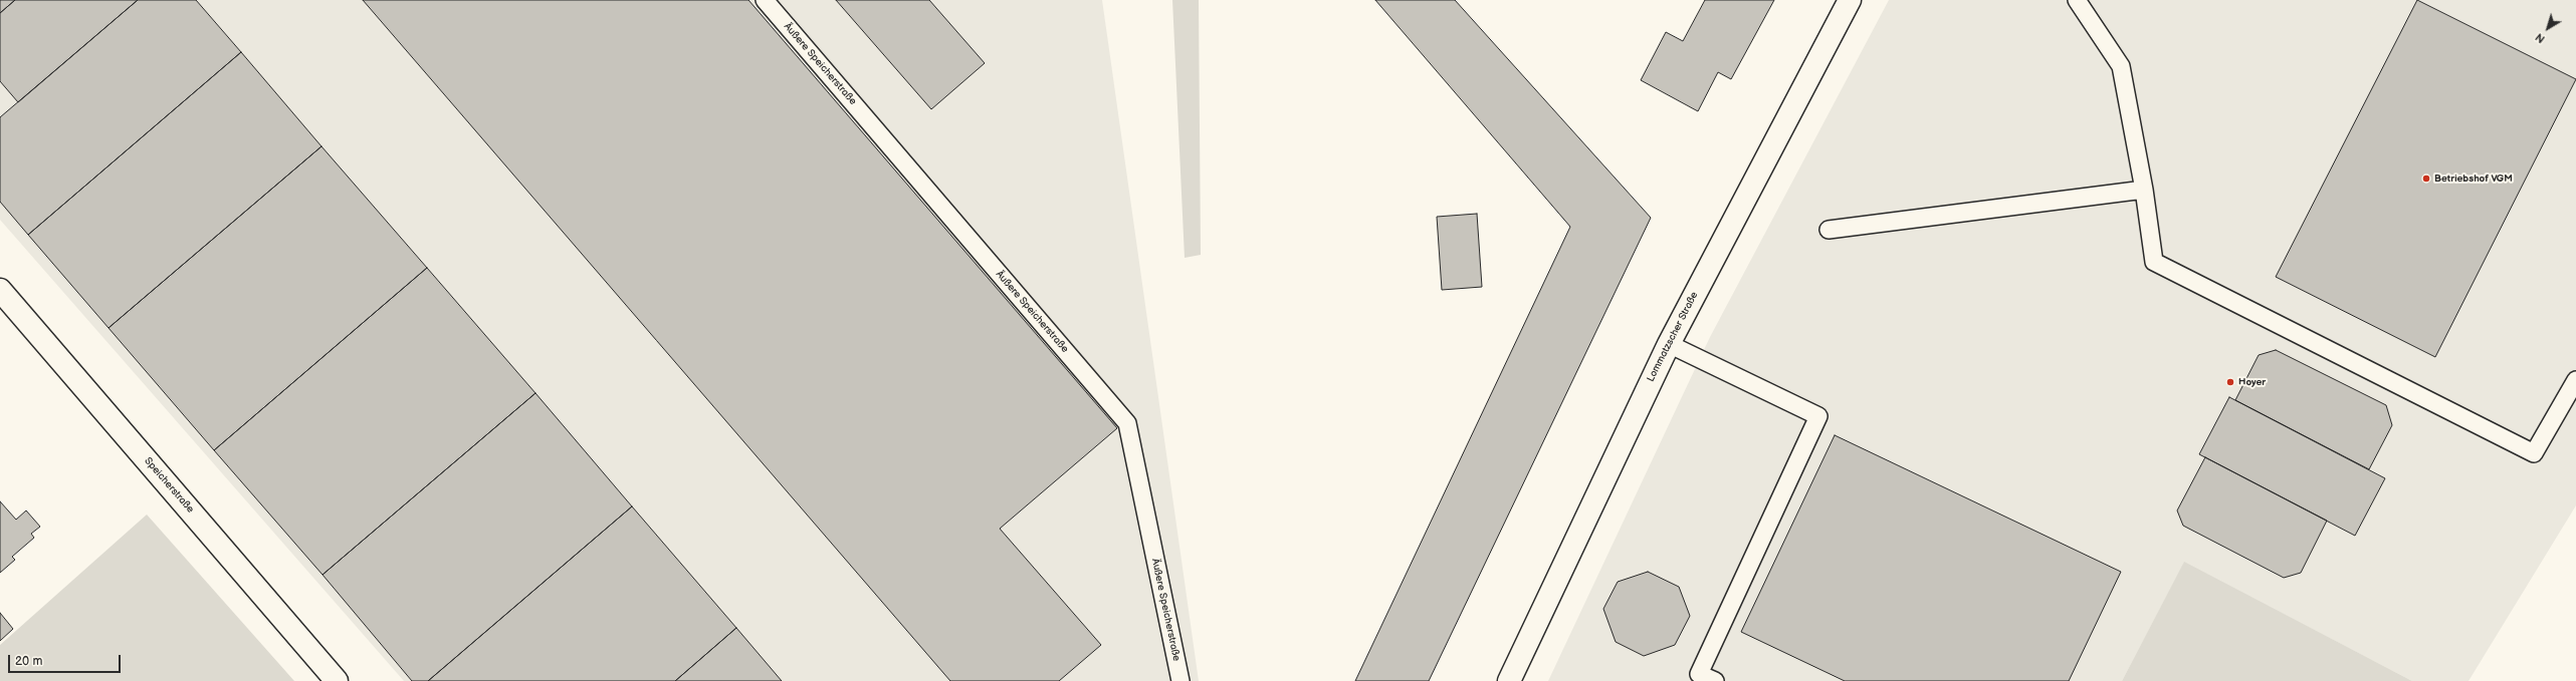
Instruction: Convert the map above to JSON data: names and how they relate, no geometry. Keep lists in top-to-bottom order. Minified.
{"streets":{"street":["Lommatzscher Straße","Speicherstraße"],"lane":["Äußere Speicherstraße"]},"places":["Betriebshof VGM","Hoyer"],"scale_bar":"20 m","north":"bottom left"}
